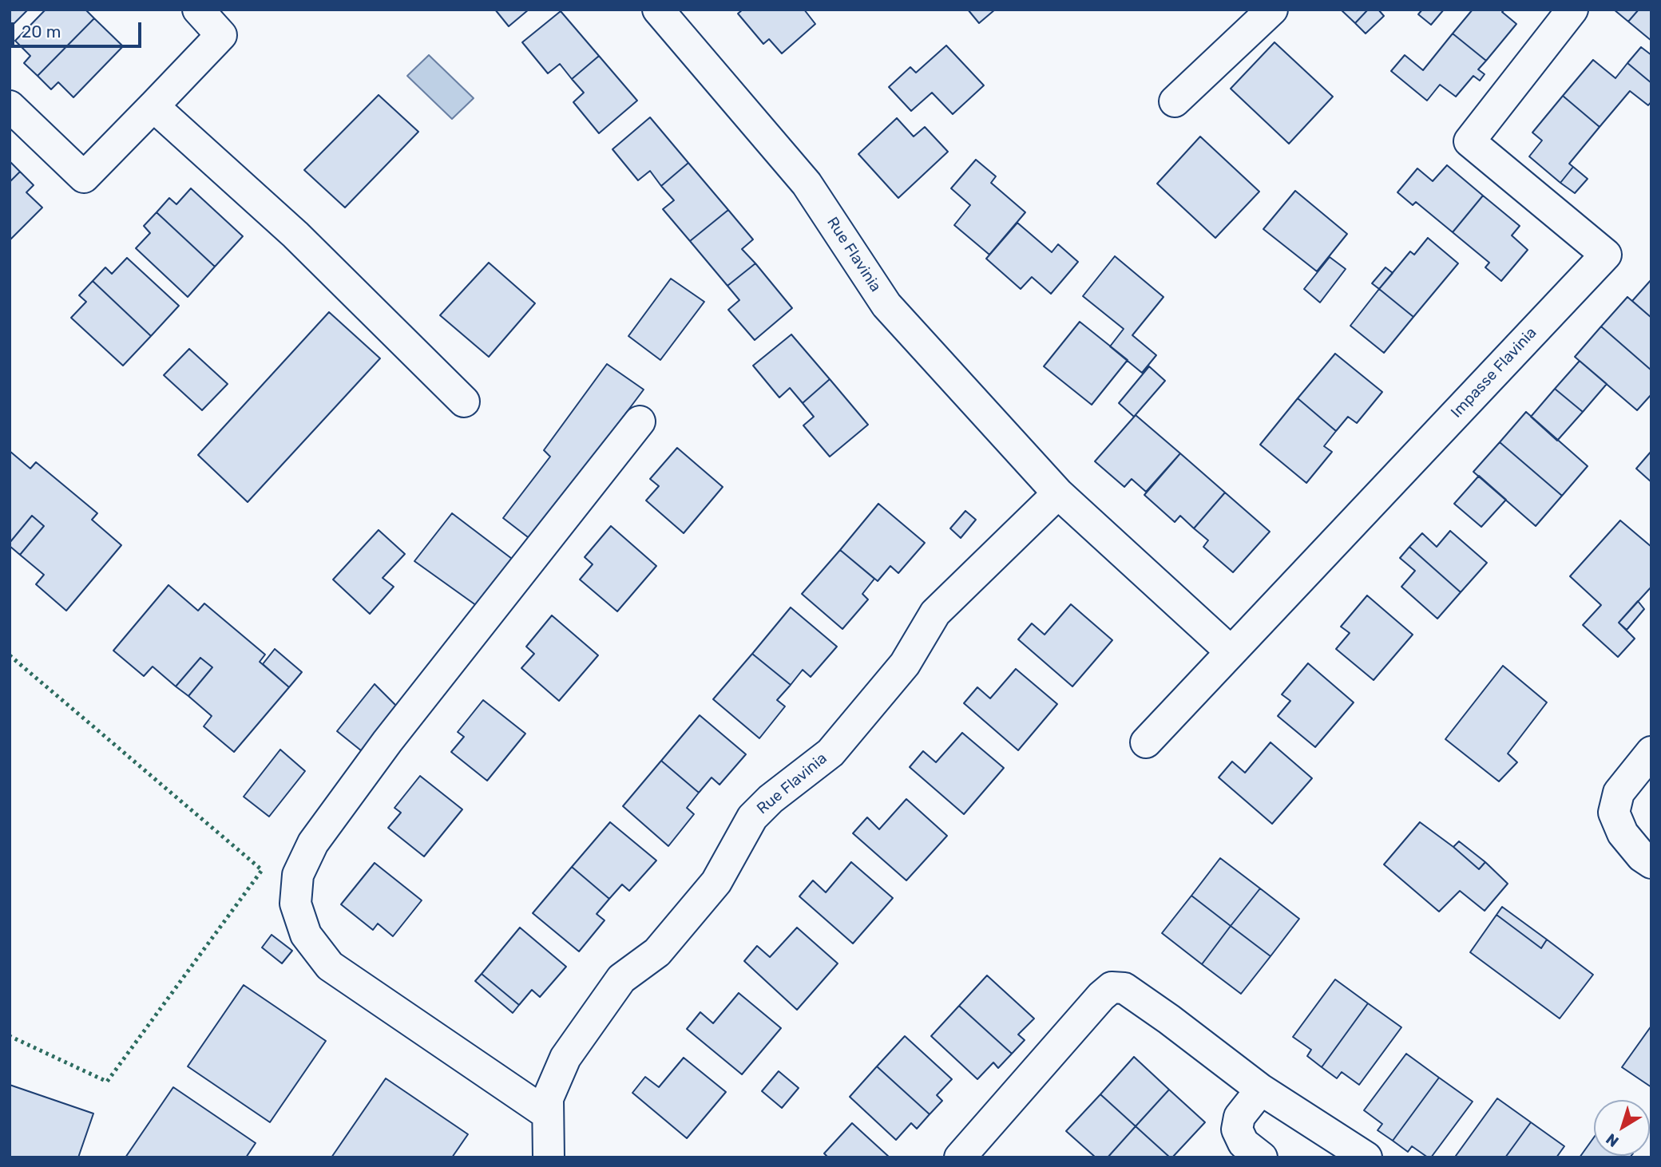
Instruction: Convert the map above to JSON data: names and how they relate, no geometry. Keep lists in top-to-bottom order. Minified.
{"streets":{"street":["Rue Flavinia","Impasse Flavinia"]},"crossings":[["Rue Flavinia","Impasse Flavinia"]],"scale_bar":"20 m","north":"bottom left"}
